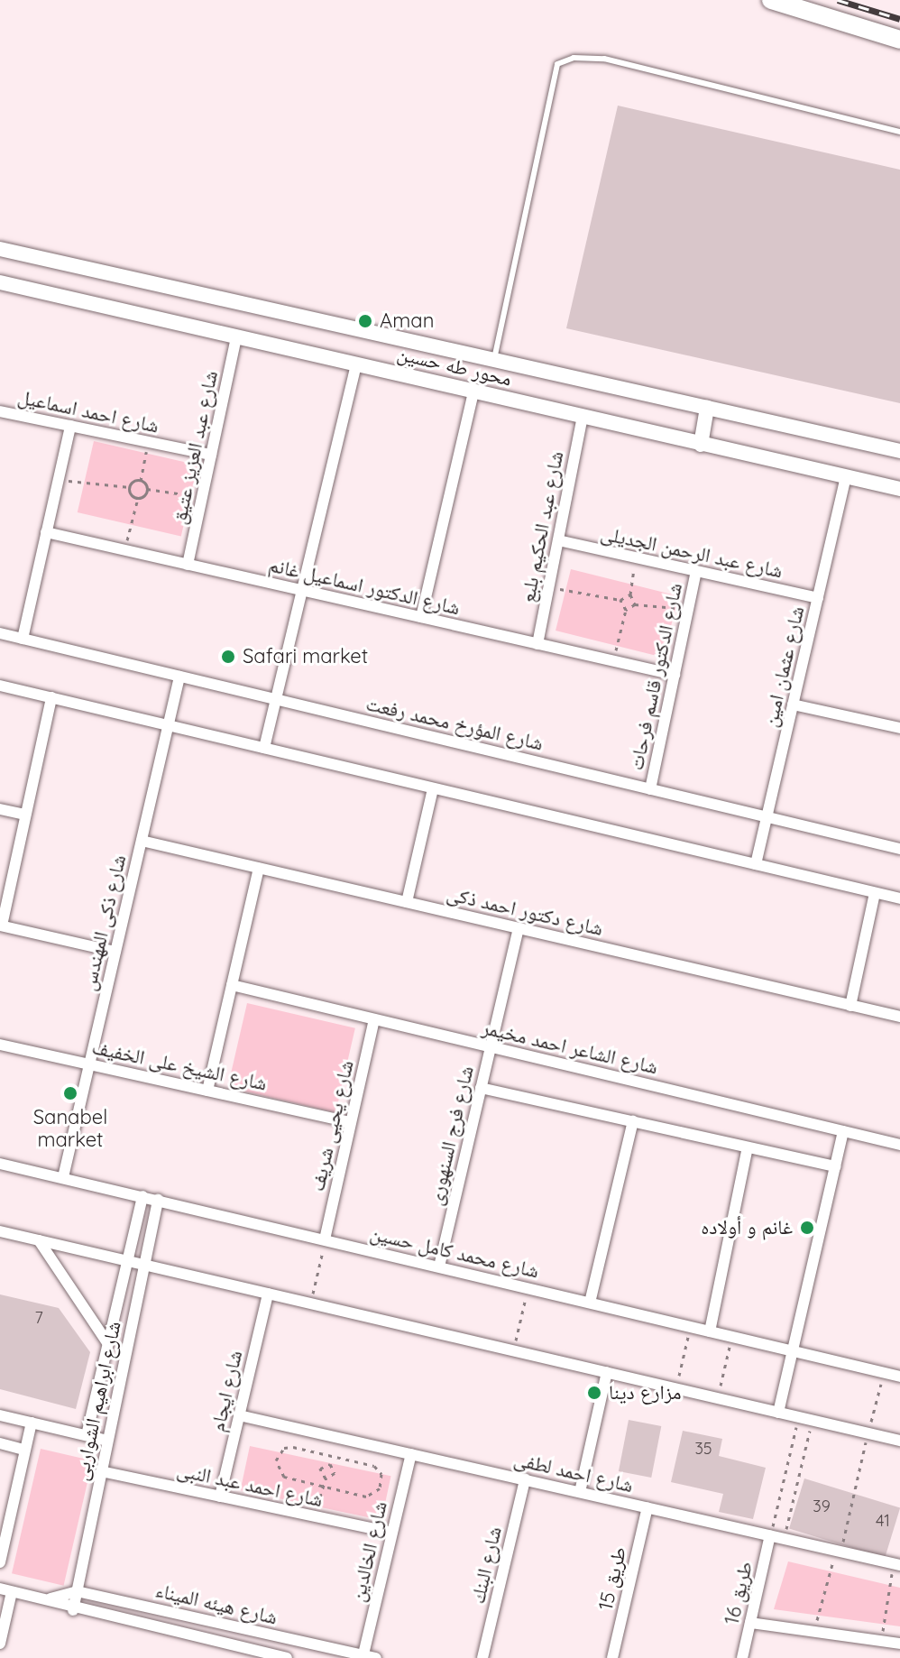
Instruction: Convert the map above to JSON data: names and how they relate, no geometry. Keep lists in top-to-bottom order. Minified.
{"streets":{"street":["محور طه حسين","شارع احمد اسماعيل","شارع عبد العزيز عتيق","شارع عبد الحكيم بلبع","شارع عبد الرحمن الجديلى","شارع الدكتور اسماعيل غانم","شارع عثمان امين","شارع الدكتور قاسم فرحات","شارع المؤرخ محمد رفعت","شارع دكتور احمد ذكى","شارع ذكى المهندس","شارع الشاعر احمد مخيمر","شارع الشيخ على الخفيف","شارع يحيى شريف","شارع فرج السنهورى","شارع محمد كامل حسين","شارع ايجام","شارع ابراهيم الشواربى","شارع احمد لطفى","شارع احمد عبد النبى","شارع الخالدين","شارع البنك","طريق 15","طريق 16","شارع هيئه الميناء"]},"crossings":[["محور طه حسين","شارع عبد العزيز عتيق"],["محور طه حسين","شارع عبد الحكيم بلبع"],["محور طه حسين","شارع عثمان امين"],["شارع احمد اسماعيل","شارع عبد العزيز عتيق"],["شارع عبد العزيز عتيق","شارع الدكتور اسماعيل غانم"],["شارع عبد الحكيم بلبع","شارع عبد الرحمن الجديلى"],["شارع عبد الحكيم بلبع","شارع الدكتور اسماعيل غانم"],["شارع عبد الرحمن الجديلى","شارع عثمان امين"],["شارع عبد الرحمن الجديلى","شارع الدكتور قاسم فرحات"],["شارع الدكتور اسماعيل غانم","شارع الدكتور قاسم فرحات"],["شارع عثمان امين","شارع المؤرخ محمد رفعت"],["شارع الدكتور قاسم فرحات","شارع المؤرخ محمد رفعت"],["شارع المؤرخ محمد رفعت","شارع ذكى المهندس"],["شارع دكتور احمد ذكى","شارع ذكى المهندس"],["شارع دكتور احمد ذكى","شارع فرج السنهورى"],["شارع ذكى المهندس","شارع الشيخ على الخفيف"],["شارع ذكى المهندس","شارع محمد كامل حسين"],["شارع الشاعر احمد مخيمر","شارع يحيى شريف"],["شارع الشاعر احمد مخيمر","شارع فرج السنهورى"],["شارع الشيخ على الخفيف","شارع يحيى شريف"],["شارع يحيى شريف","شارع محمد كامل حسين"],["شارع فرج السنهورى","شارع محمد كامل حسين"],["شارع محمد كامل حسين","شارع ابراهيم الشواربى"],["شارع ايجام","شارع احمد لطفى"],["شارع ايجام","شارع احمد عبد النبى"],["شارع ابراهيم الشواربى","شارع احمد عبد النبى"],["شارع ابراهيم الشواربى","شارع هيئه الميناء"],["شارع احمد لطفى","شارع الخالدين"],["شارع احمد لطفى","شارع البنك"],["شارع احمد لطفى","طريق 15"],["شارع احمد لطفى","طريق 16"],["شارع احمد عبد النبى","شارع الخالدين"],["شارع الخالدين","شارع هيئه الميناء"]],"places":["Aman","Safari market","Sanabel market","غانم و أولاده","مزارع دينا"],"house_numbers":["7","35","39","41"]}
